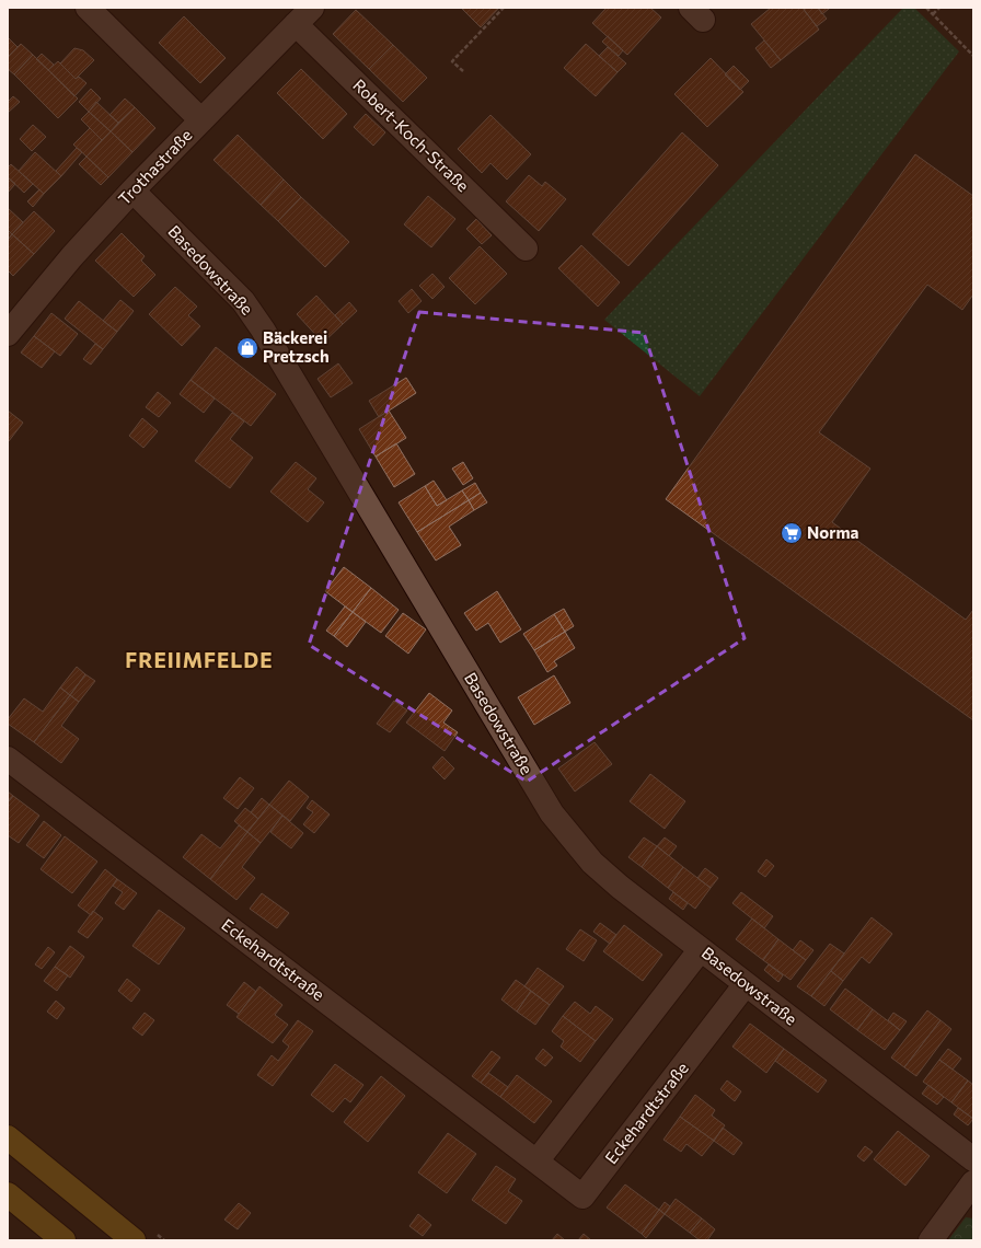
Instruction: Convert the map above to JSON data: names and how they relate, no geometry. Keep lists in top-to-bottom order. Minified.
{"streets":{"street":["Robert-Koch-Straße","Trothastraße","Basedowstraße","Eckehardtstraße"]},"crossings":[["Robert-Koch-Straße","Trothastraße"],["Trothastraße","Basedowstraße"],["Basedowstraße","Eckehardtstraße"]],"districts":["FREIIMFELDE"],"places":{"shop":["Bäckerei Pretzsch"],"supermarket":["Norma"]}}
